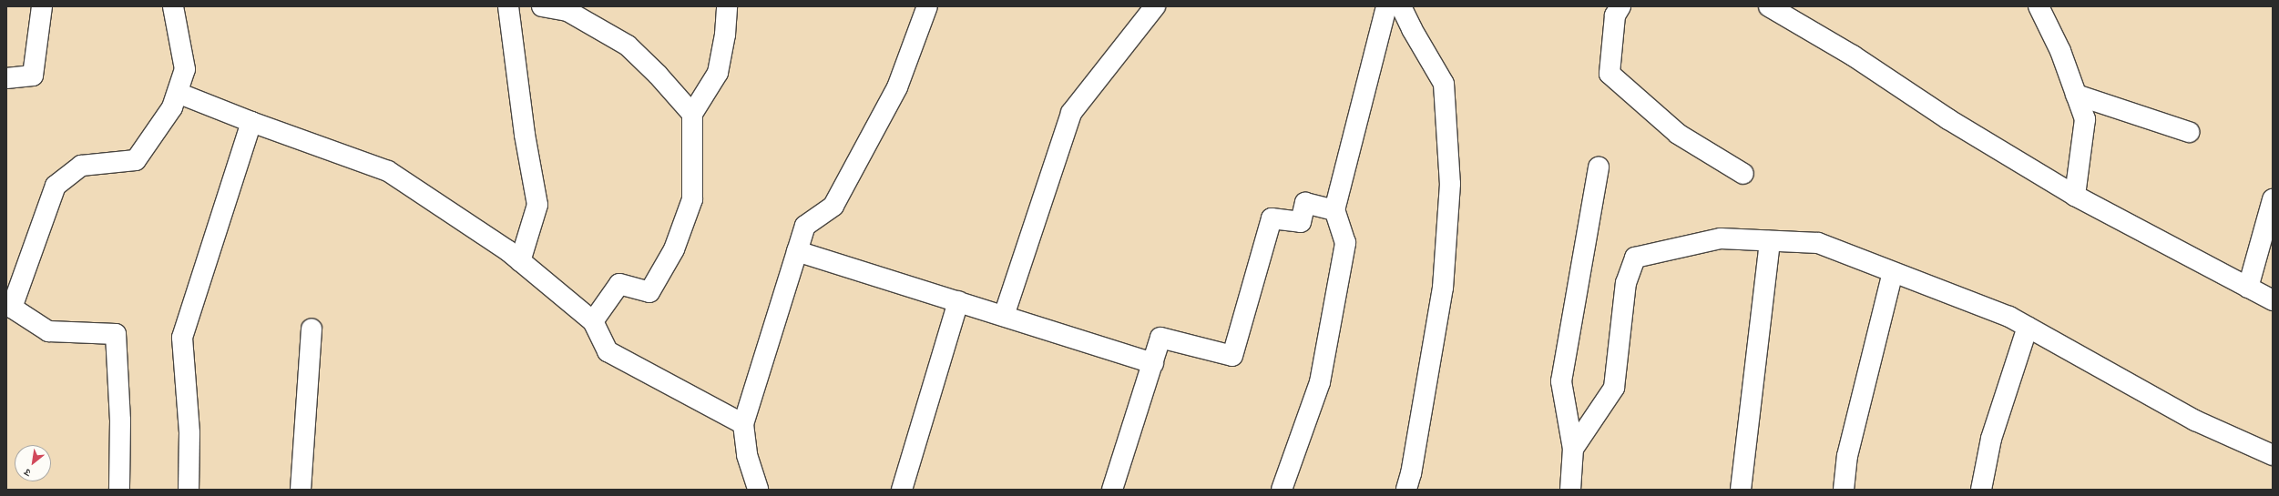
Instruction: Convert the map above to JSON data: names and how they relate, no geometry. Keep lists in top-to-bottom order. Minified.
{"north":"bottom left"}
